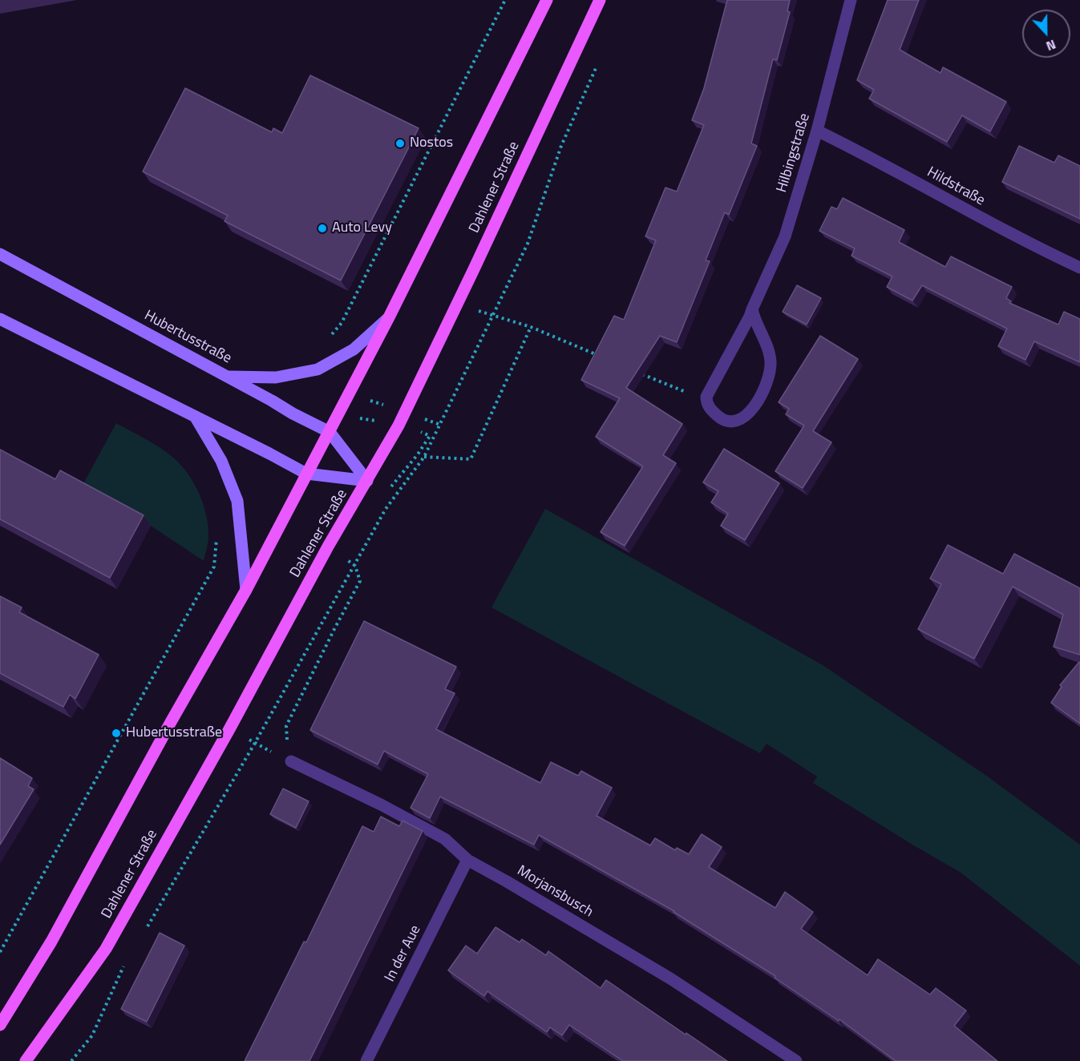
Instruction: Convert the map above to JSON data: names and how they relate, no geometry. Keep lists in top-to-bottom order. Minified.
{"streets":{"main road":["Dahlener Straße","Hubertusstraße"],"street":["Hilbingstraße","Hildstraße","Morjansbusch","In der Aue"]},"crossings":[["Hilbingstraße","Hildstraße"],["Dahlener Straße","Hubertusstraße"],["Morjansbusch","In der Aue"]],"places":["Nostos","Auto Levy","Hubertusstraße"],"north":"bottom"}
